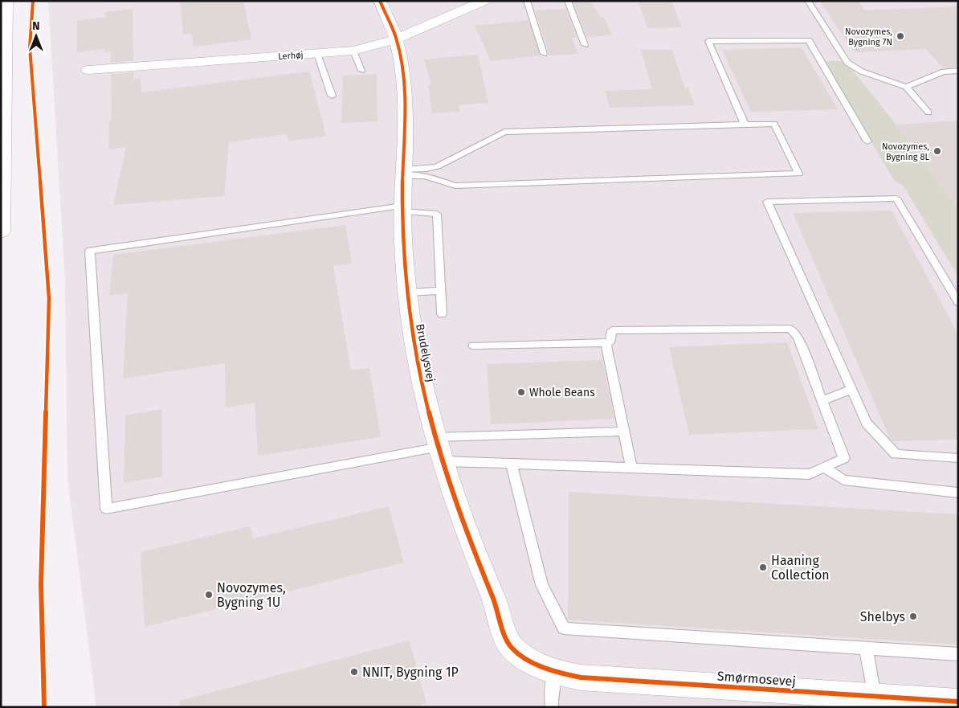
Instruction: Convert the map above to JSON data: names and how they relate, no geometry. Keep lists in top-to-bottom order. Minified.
{"streets":{"street":["Lerhøj","Brudelysvej","Smørmosevej"]},"crossings":[["Lerhøj","Brudelysvej"],["Brudelysvej","Smørmosevej"]],"places":["Novozymes, Bygning 7N","Novozymes, Bygning 8L","Whole Beans","Haaning Collection","Novozymes, Bygning 1U","Shelbys","NNIT, Bygning 1P"],"north":"top"}
